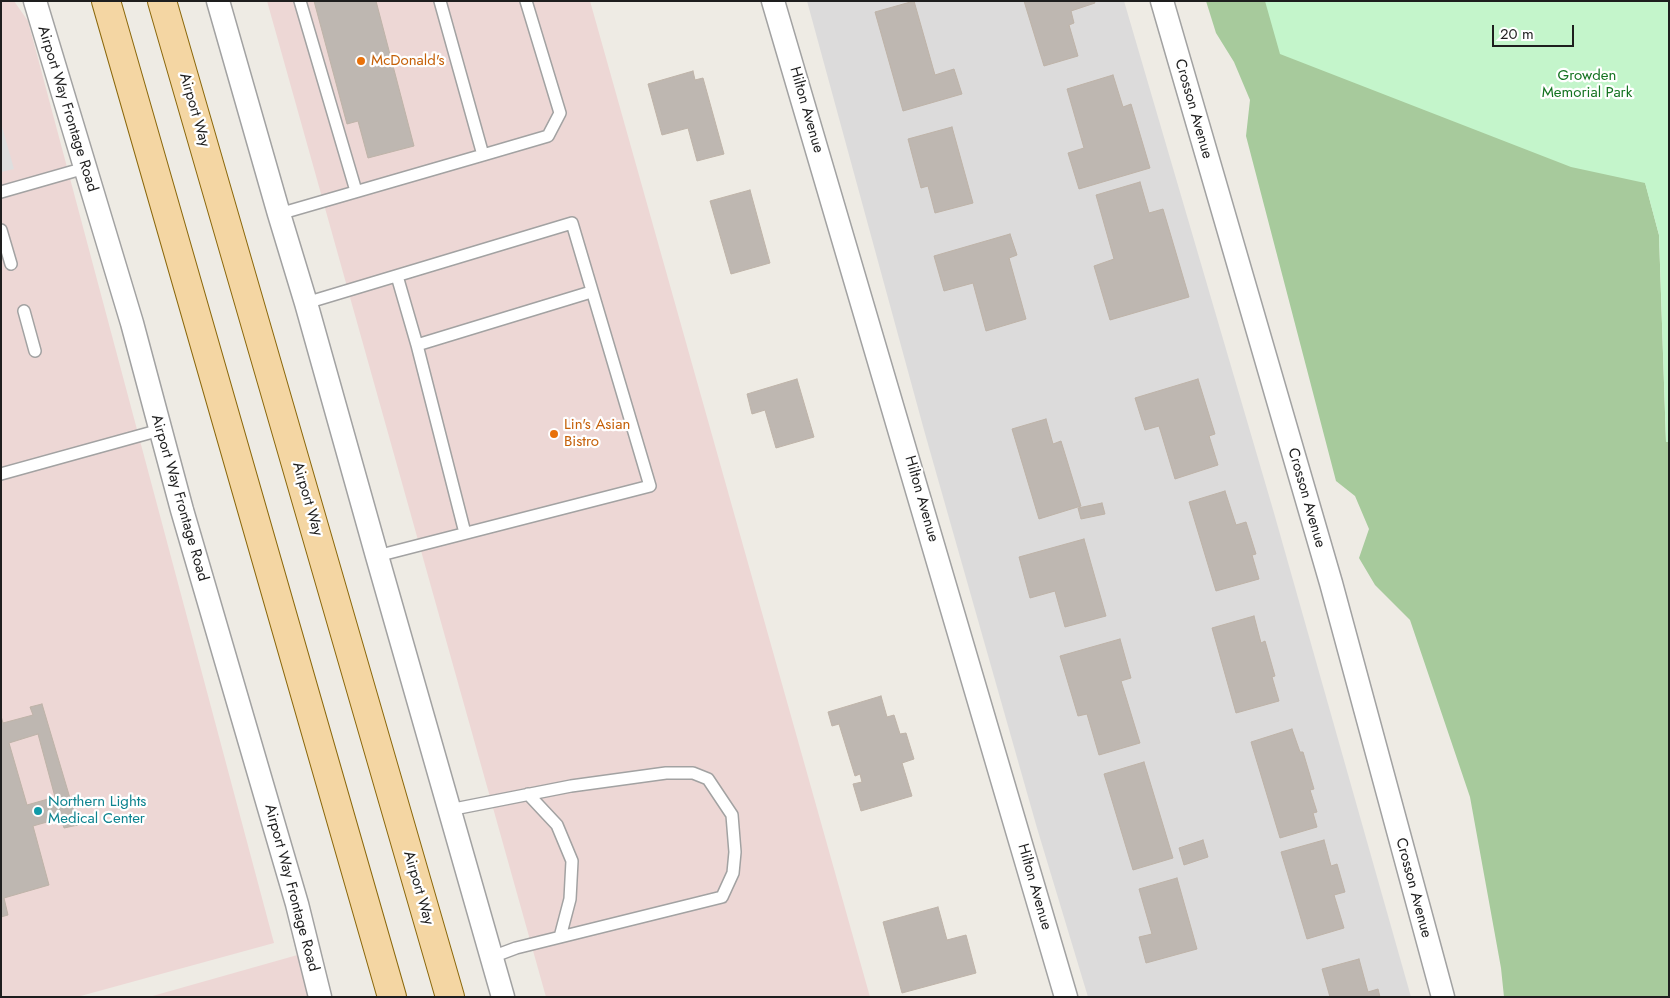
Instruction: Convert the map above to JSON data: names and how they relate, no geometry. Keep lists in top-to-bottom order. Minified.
{"streets":{"main road":["Airport Way"],"street":["Airport Way Frontage Road","Crosson Avenue","Hilton Avenue"]},"parks":["Growden Memorial Park"],"places":["McDonald's","Lin's Asian Bistro","Northern Lights Medical Center"],"scale_bar":"20 m"}
